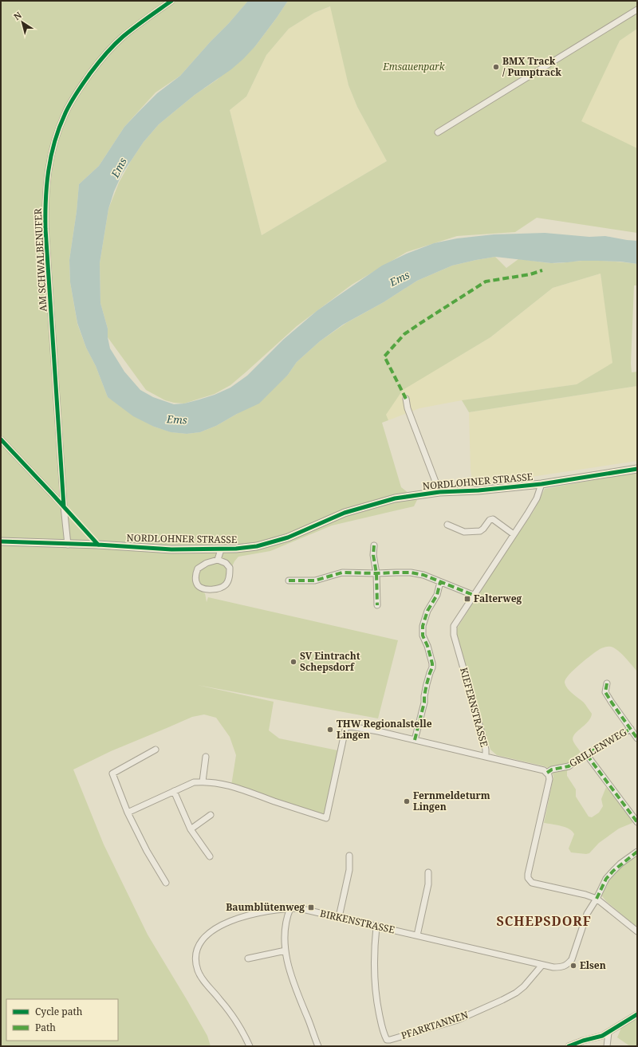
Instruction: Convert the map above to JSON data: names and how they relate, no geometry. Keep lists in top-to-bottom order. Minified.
{"streets":{"street":["AM SCHWALBENUFER","NORDLOHNER STRASSE","KIEFERNSTRASSE","GRILLENWEG","BIRKENSTRASSE","PFARRTANNEN"]},"crossings":[["AM SCHWALBENUFER","NORDLOHNER STRASSE"],["NORDLOHNER STRASSE","KIEFERNSTRASSE"],["KIEFERNSTRASSE","GRILLENWEG"],["BIRKENSTRASSE","PFARRTANNEN"]],"districts":["SCHEPSDORF"],"water":["Ems"],"parks":["Emsauenpark"],"places":{"other":["BMX Track / Pumptrack","SV Eintracht Schepsdorf","THW Regionalstelle Lingen","Fernmeldeturm Lingen","Elsen"],"transit":["Falterweg","Baumblütenweg"]},"legend":["Cycle path","Path"],"north":"top left"}
